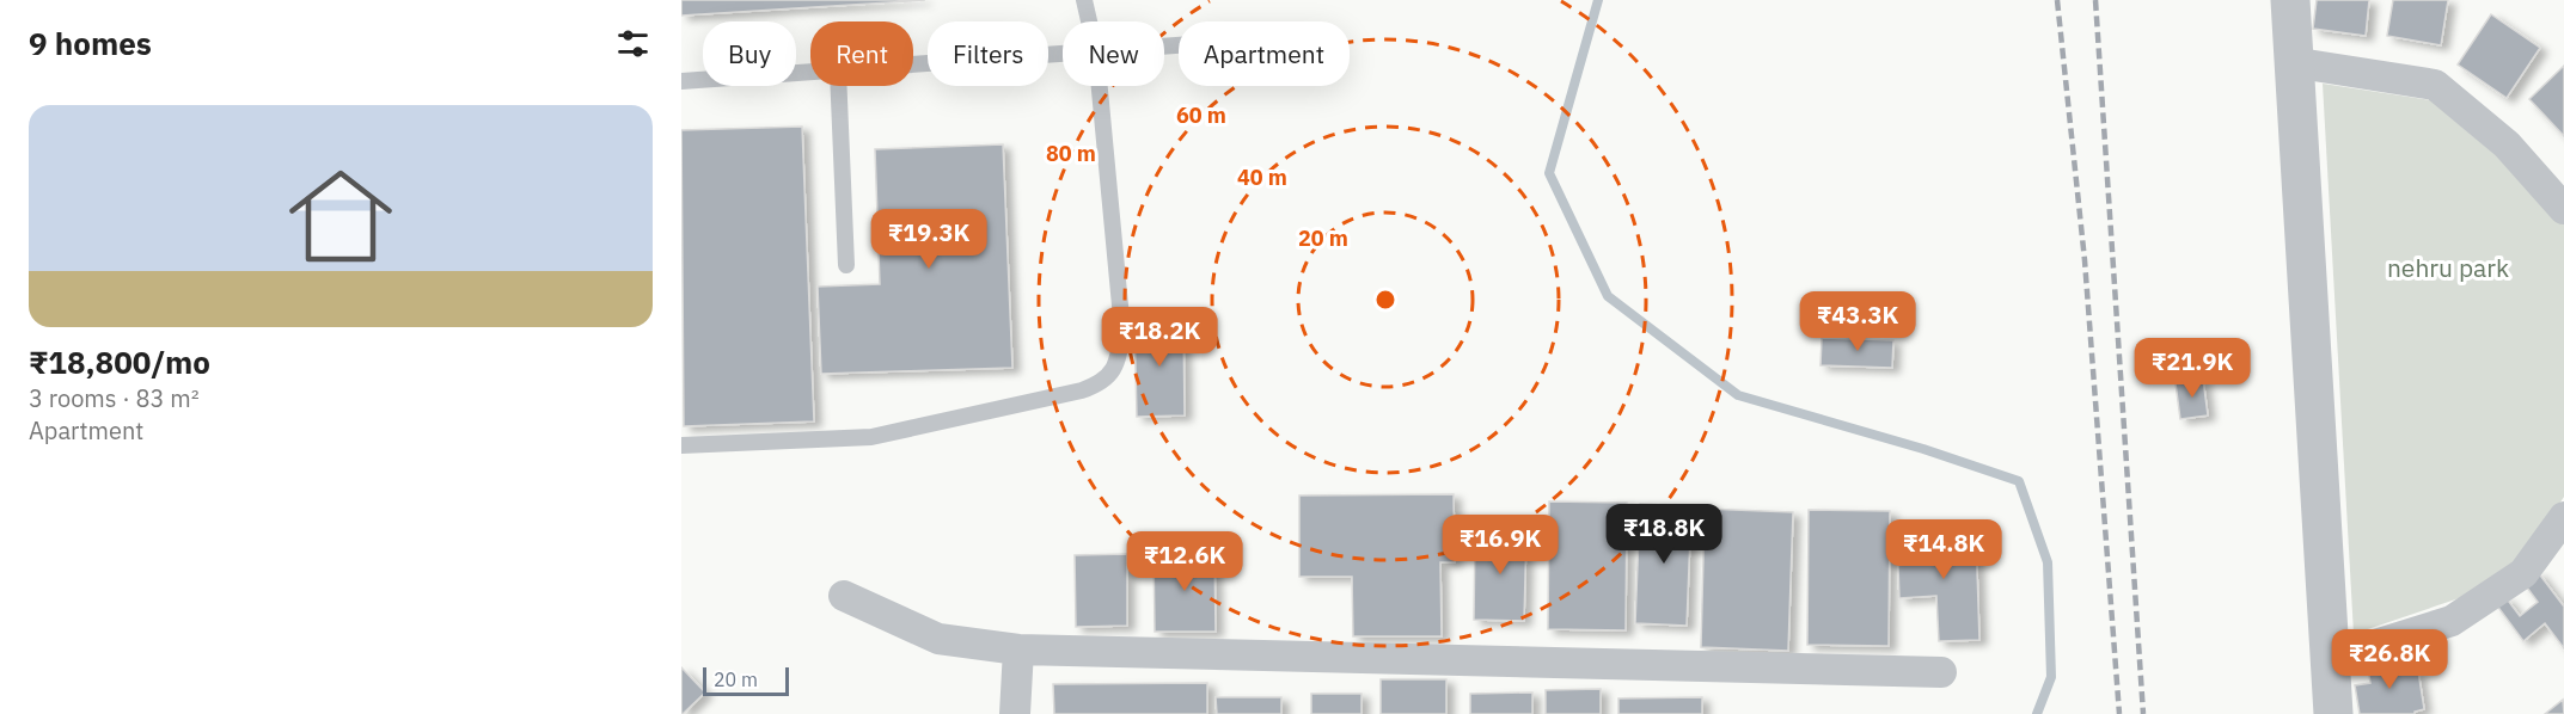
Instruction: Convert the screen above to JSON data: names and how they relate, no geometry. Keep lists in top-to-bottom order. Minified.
{"parks":["nehru park"],"scale_bar":"20 m","page":{"heading":"9 homes","chip":["Buy","Rent","Filters","New","Apartment"],"list":[{"name":"₹18,800/mo","note":"3 rooms · 83 m² · Apartment"}],"price":["₹19.3K","₹43.3K","₹18.2K","₹21.9K","₹18.8K","₹16.9K","₹14.8K","₹12.6K","₹26.8K"],"scale":"20 m"},"rings":["60 m","80 m","40 m","20 m"]}
